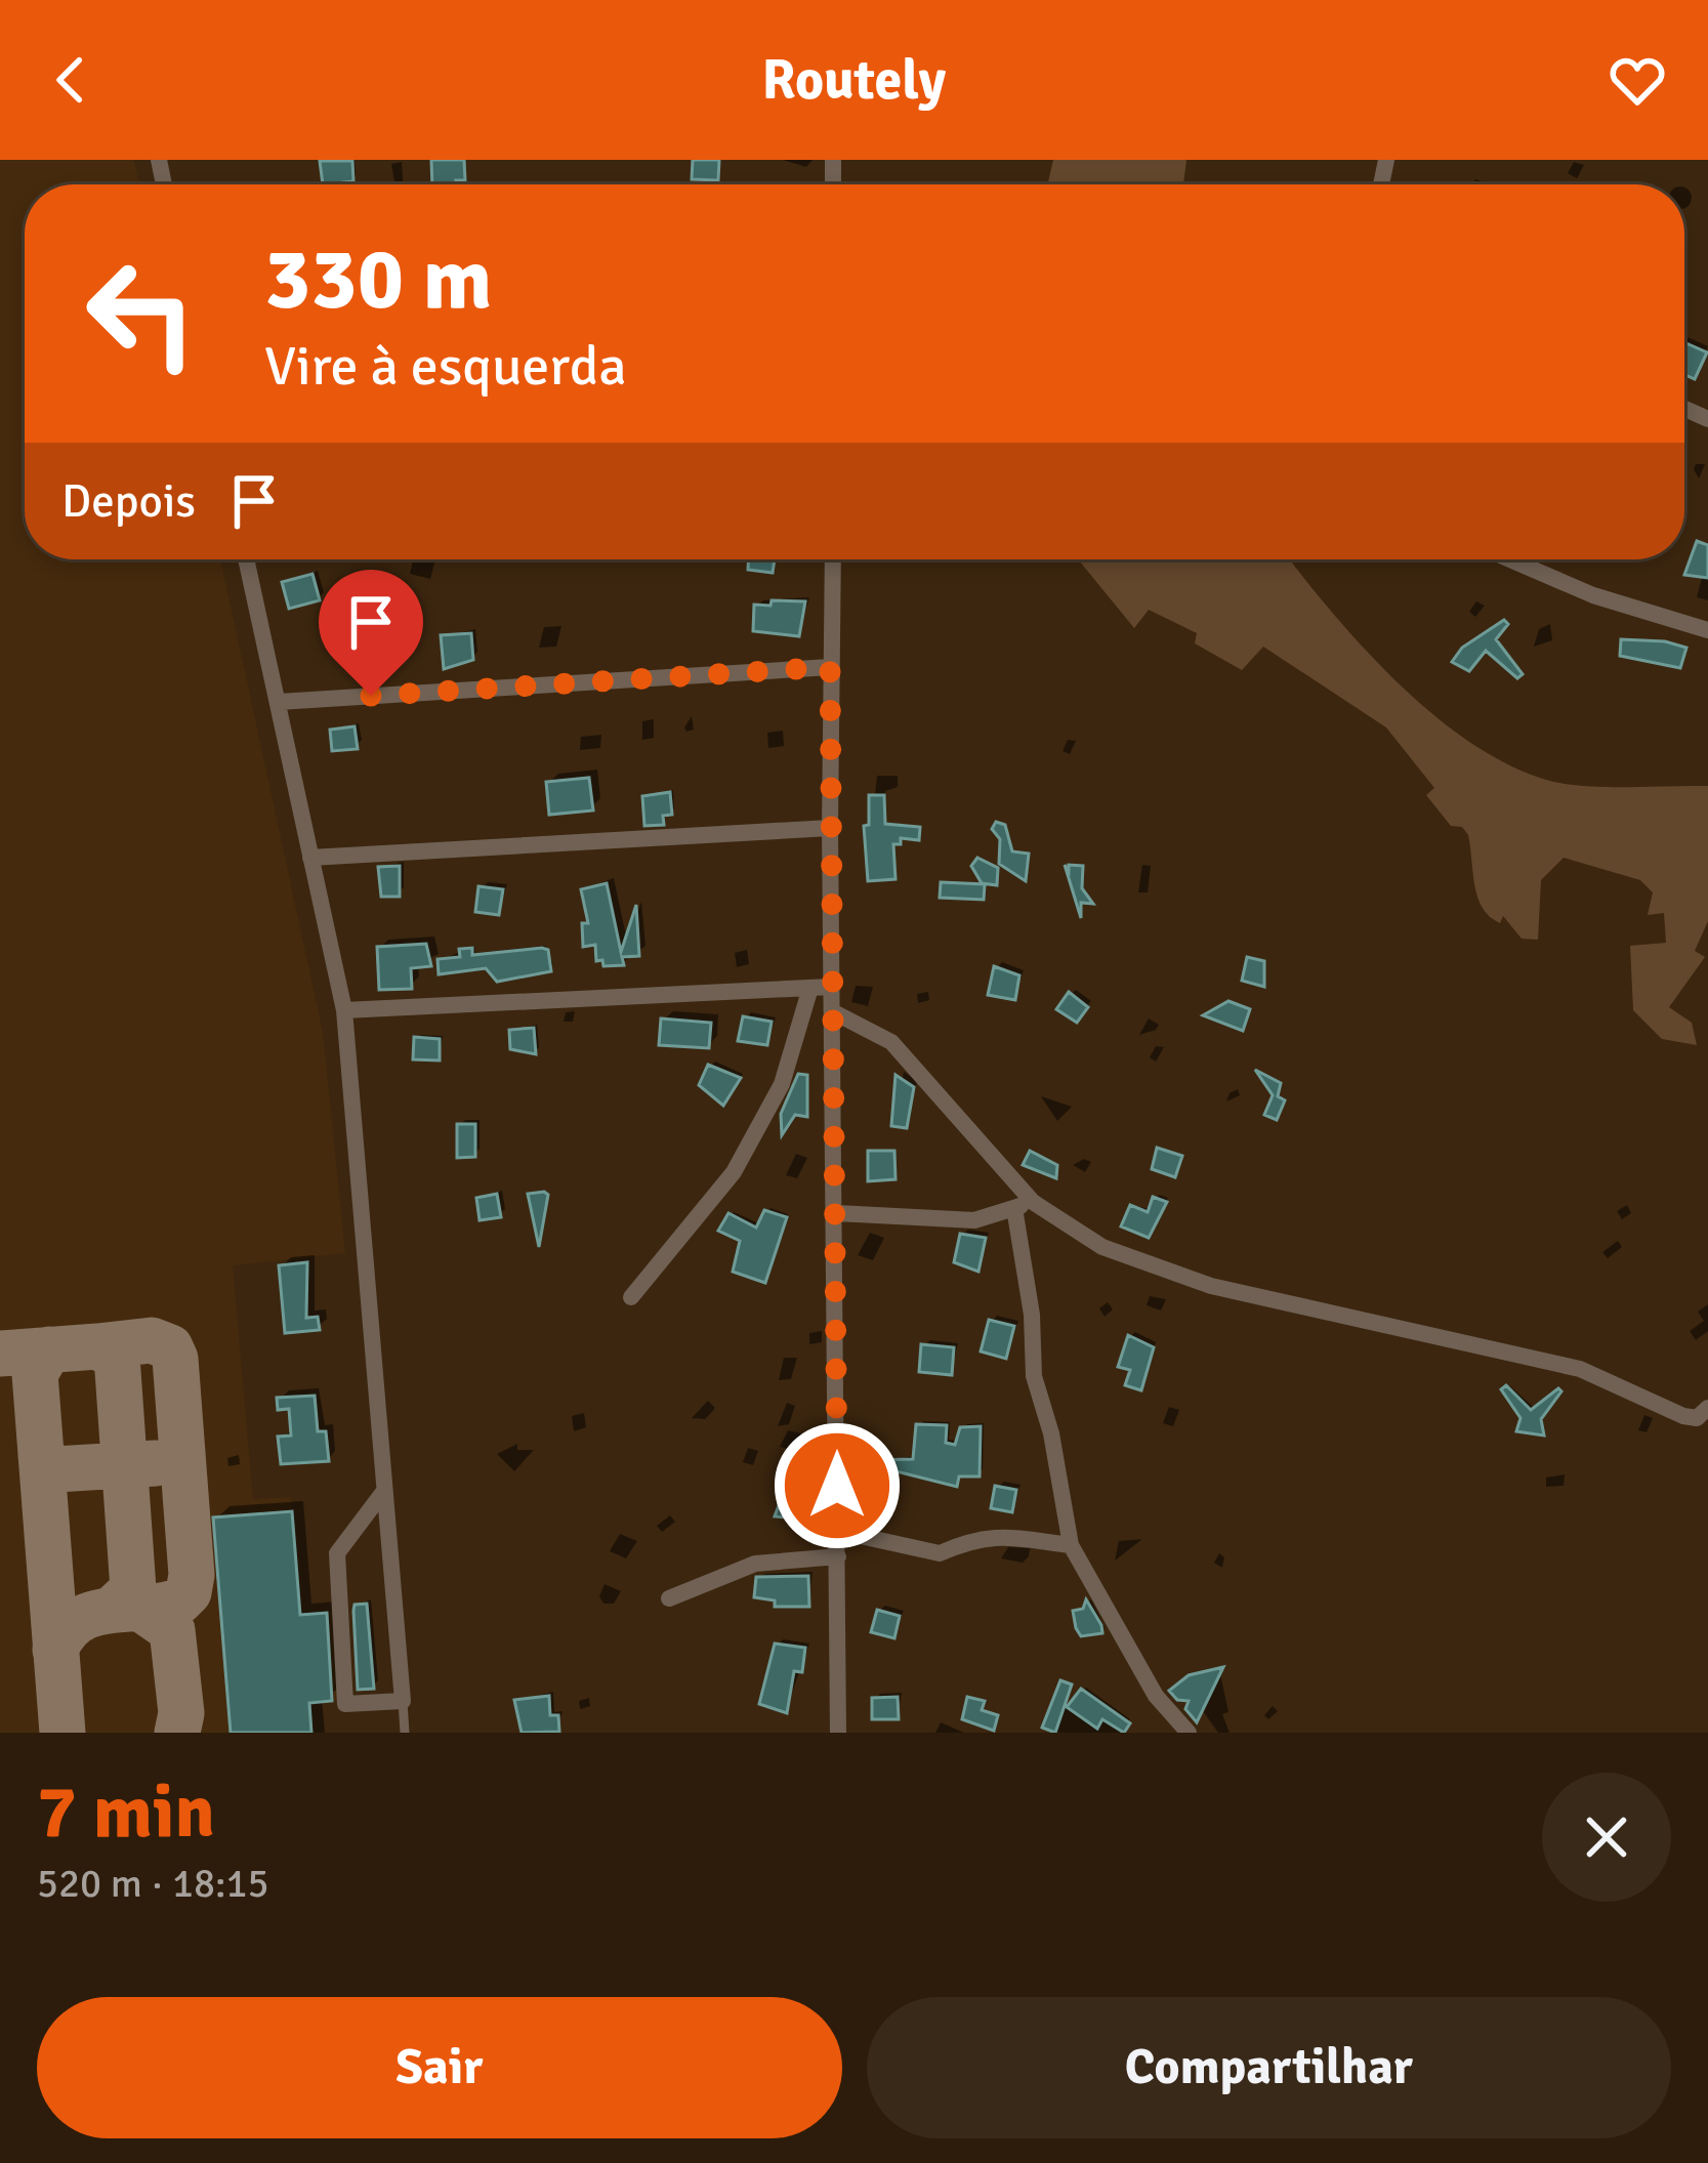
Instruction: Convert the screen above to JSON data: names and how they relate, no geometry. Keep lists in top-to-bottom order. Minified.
{"page":{"header":"Routely","turn":["330 m","Vire à esquerda"],"then":"Depois","heading":["7 min","520 m · 18:15"],"buttons":["Sair","Compartilhar"]}}
